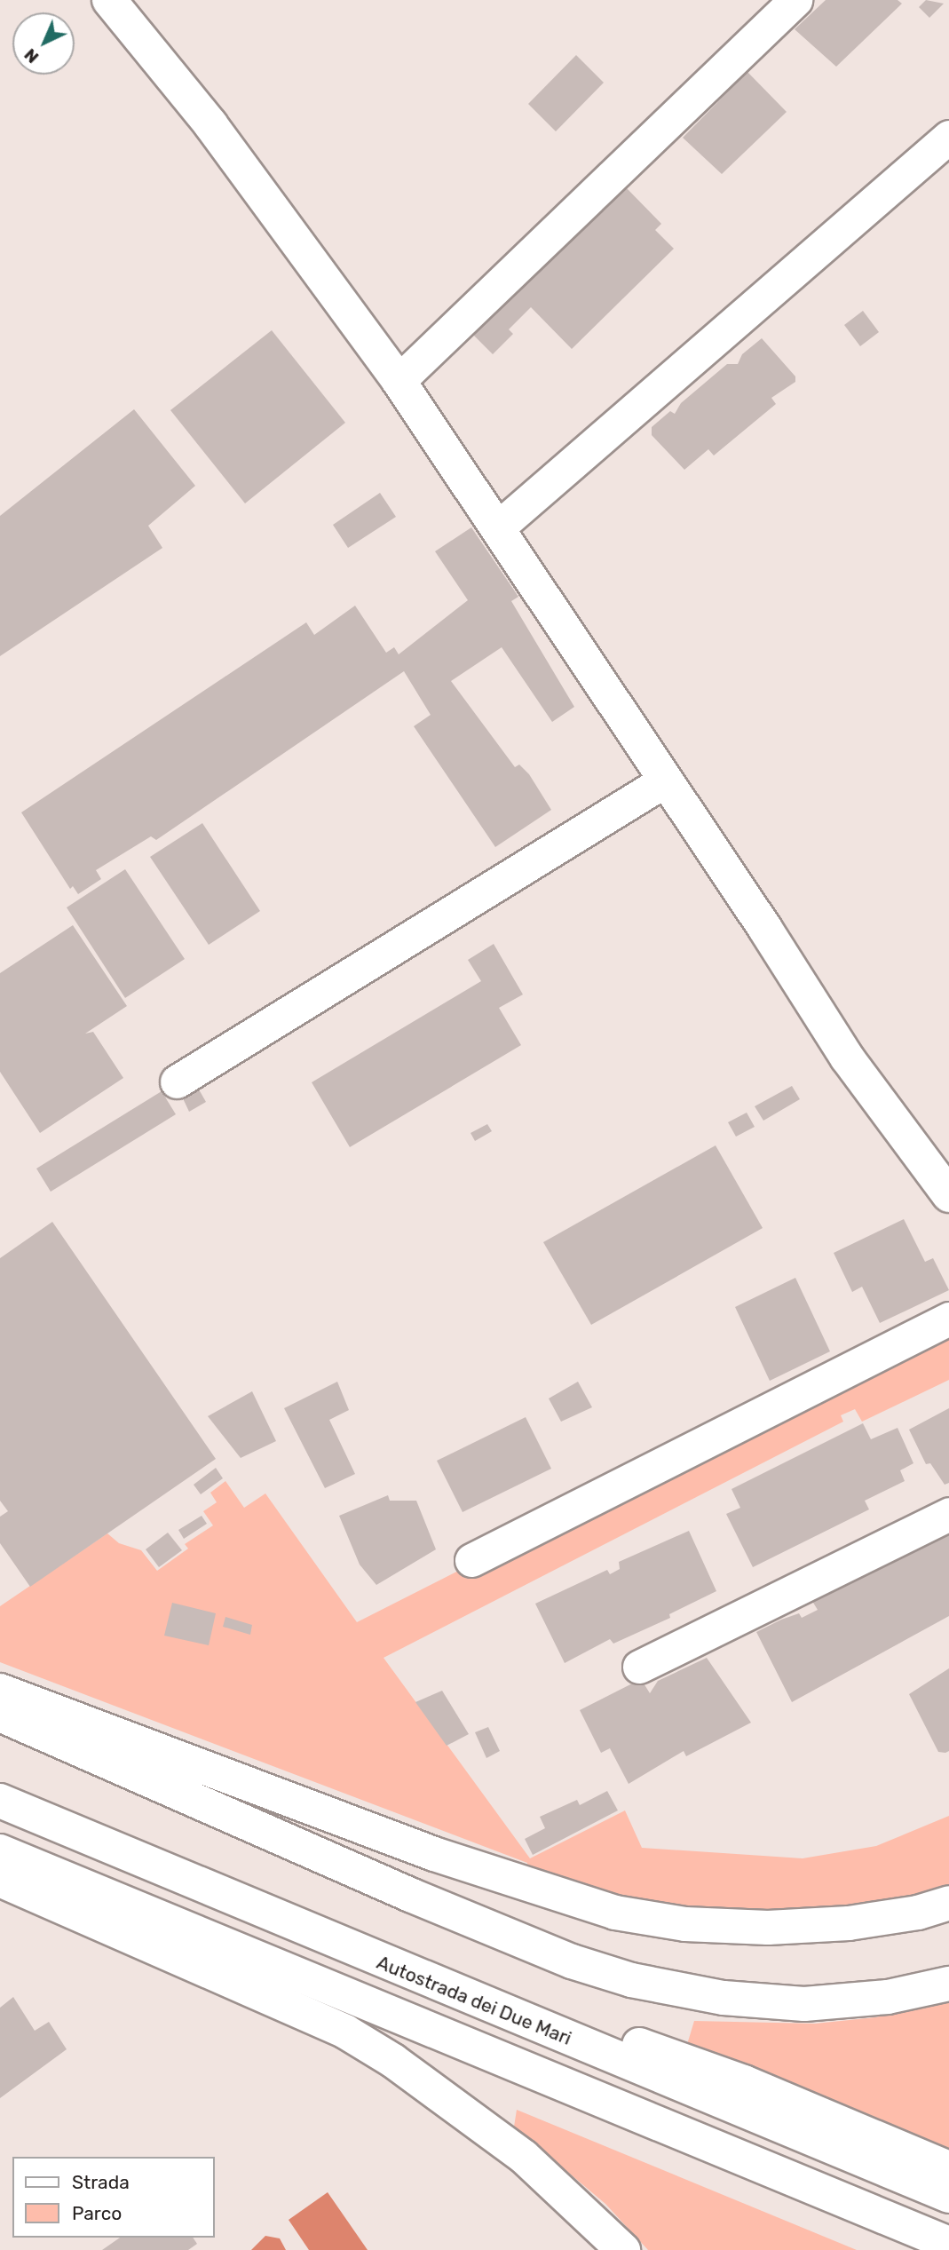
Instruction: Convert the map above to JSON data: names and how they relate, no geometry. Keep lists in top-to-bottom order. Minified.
{"streets":{"main road":["Autostrada dei Due Mari"]},"legend":["Strada","Parco"],"north":"bottom left"}
